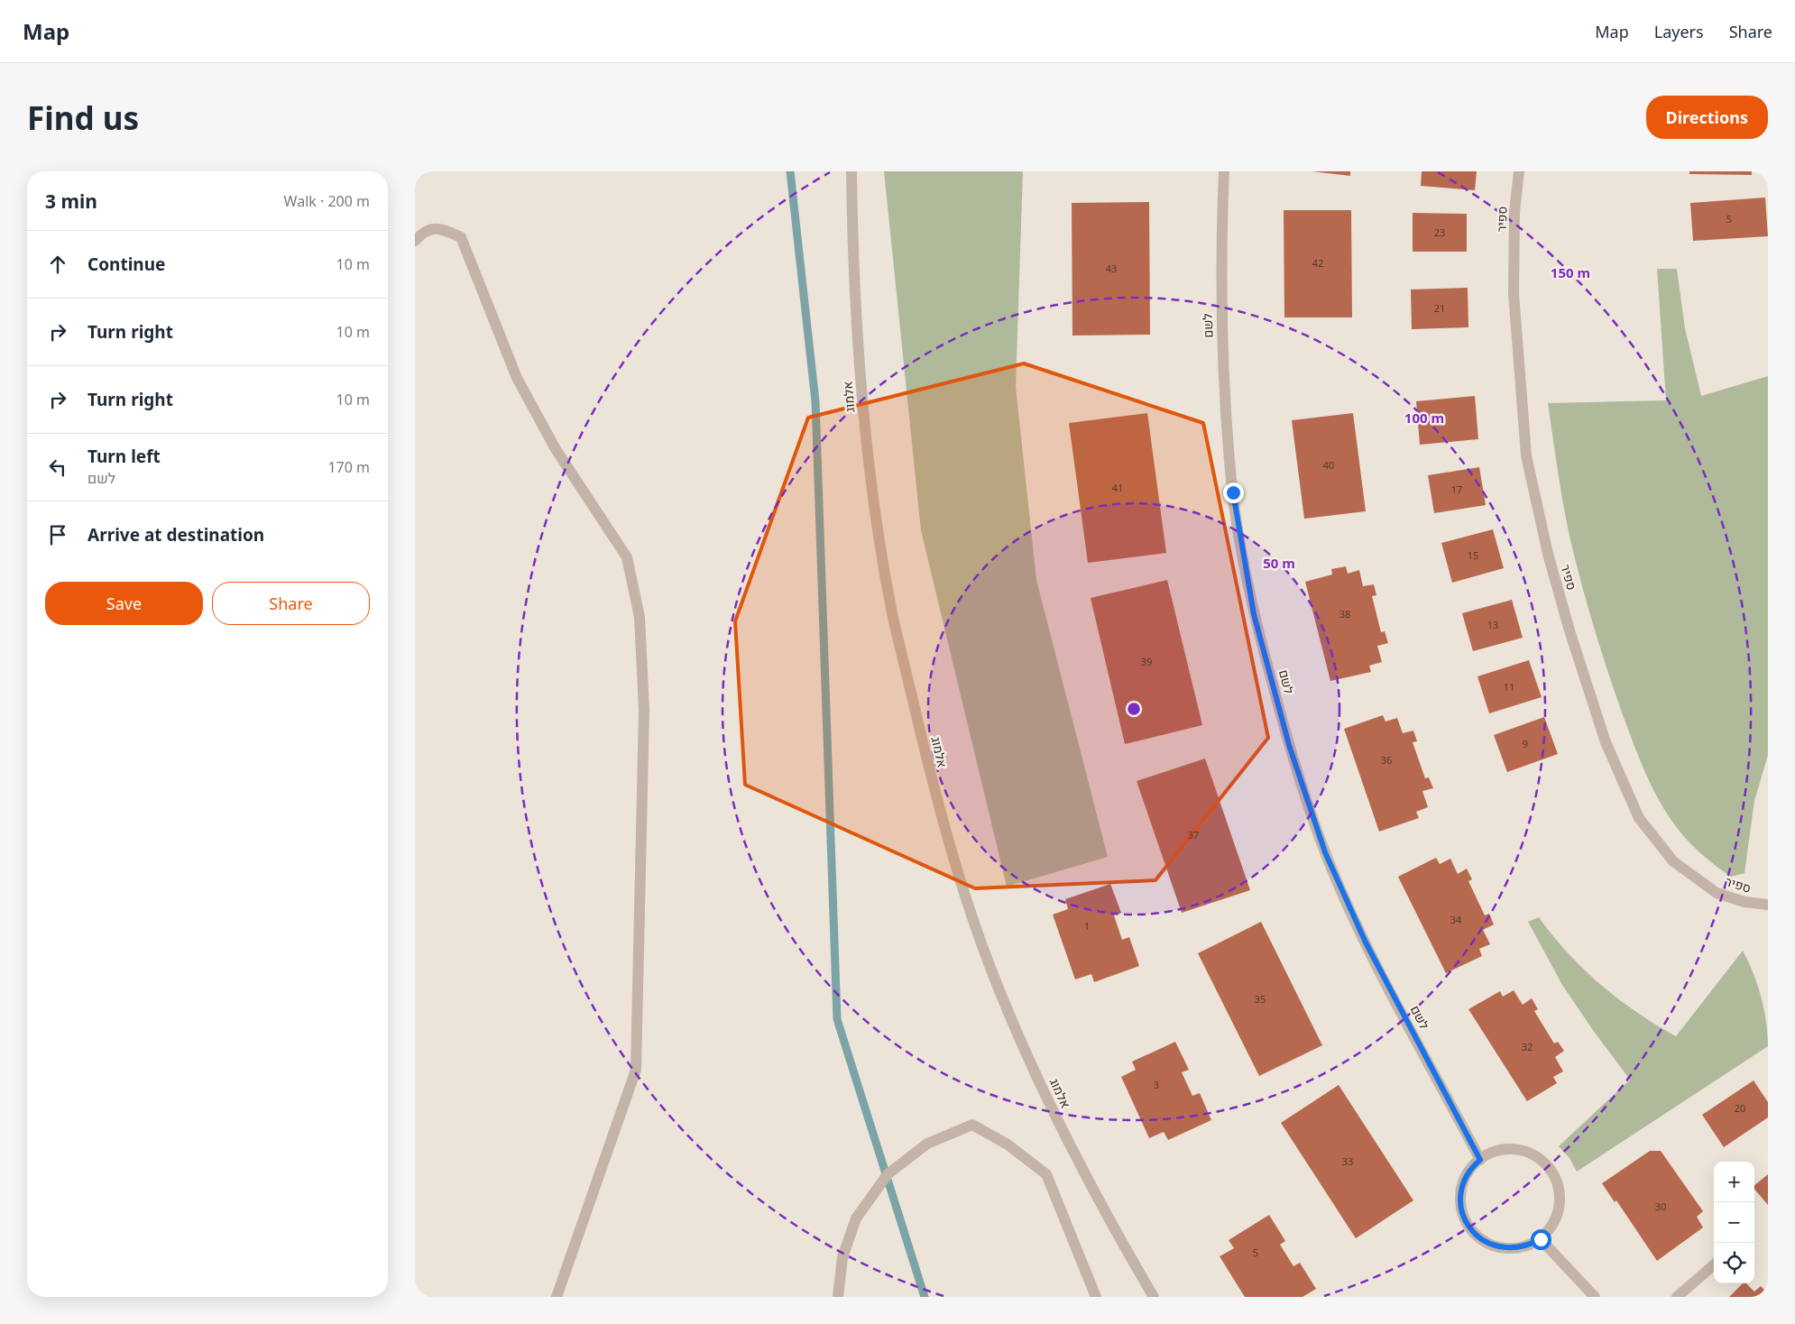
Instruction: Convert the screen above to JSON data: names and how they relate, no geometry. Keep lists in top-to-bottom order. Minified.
{"streets":{"street":["ספיר","לשם","אלמוג"]},"house_numbers":["5","23","42","43","21","40","41","17","15","38","13","39","11","9","36","37","34","1","35","32","3","20","33","30","5"],"page":{"header":"Map","nav":["Map","Layers","Share"],"buttons":["Directions",["Save","Share"]],"title":"Find us","heading":["3 min","Walk · 200 m"],"list":[["Continue","10 m"],["Turn right","10 m"],["Turn right","10 m"],["Turn left","לשם","170 m"],"Arrive at destination"],"map_buttons":["+","−"]},"rings":["150 m","100 m","50 m"]}
